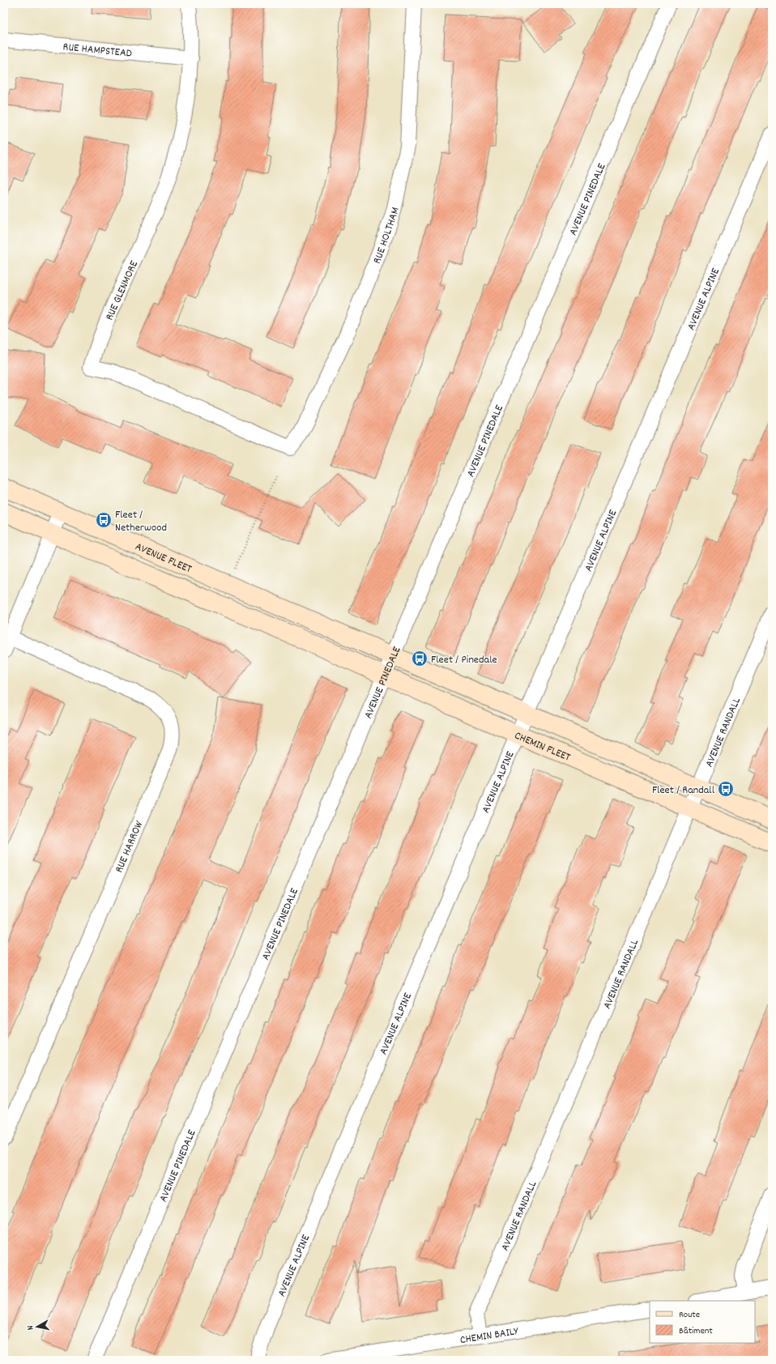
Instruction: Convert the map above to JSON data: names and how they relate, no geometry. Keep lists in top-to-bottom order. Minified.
{"streets":{"main road":["AVENUE FLEET","CHEMIN FLEET"],"street":["RUE HAMPSTEAD","AVENUE PINEDALE","RUE HOLTHAM","RUE GLENMORE","AVENUE ALPINE","AVENUE RANDALL","RUE HARROW","CHEMIN BAILY"]},"crossings":[["RUE HAMPSTEAD","RUE GLENMORE"],["AVENUE PINEDALE","CHEMIN FLEET"],["RUE HOLTHAM","RUE GLENMORE"],["AVENUE ALPINE","CHEMIN FLEET"],["AVENUE FLEET","CHEMIN FLEET"],["AVENUE RANDALL","CHEMIN FLEET"],["AVENUE RANDALL","CHEMIN BAILY"]],"places":{"bus stop":["Fleet / Netherwood","Fleet / Pinedale","Fleet / Randall"]},"legend":["Route","Bâtiment"],"north":"left"}
